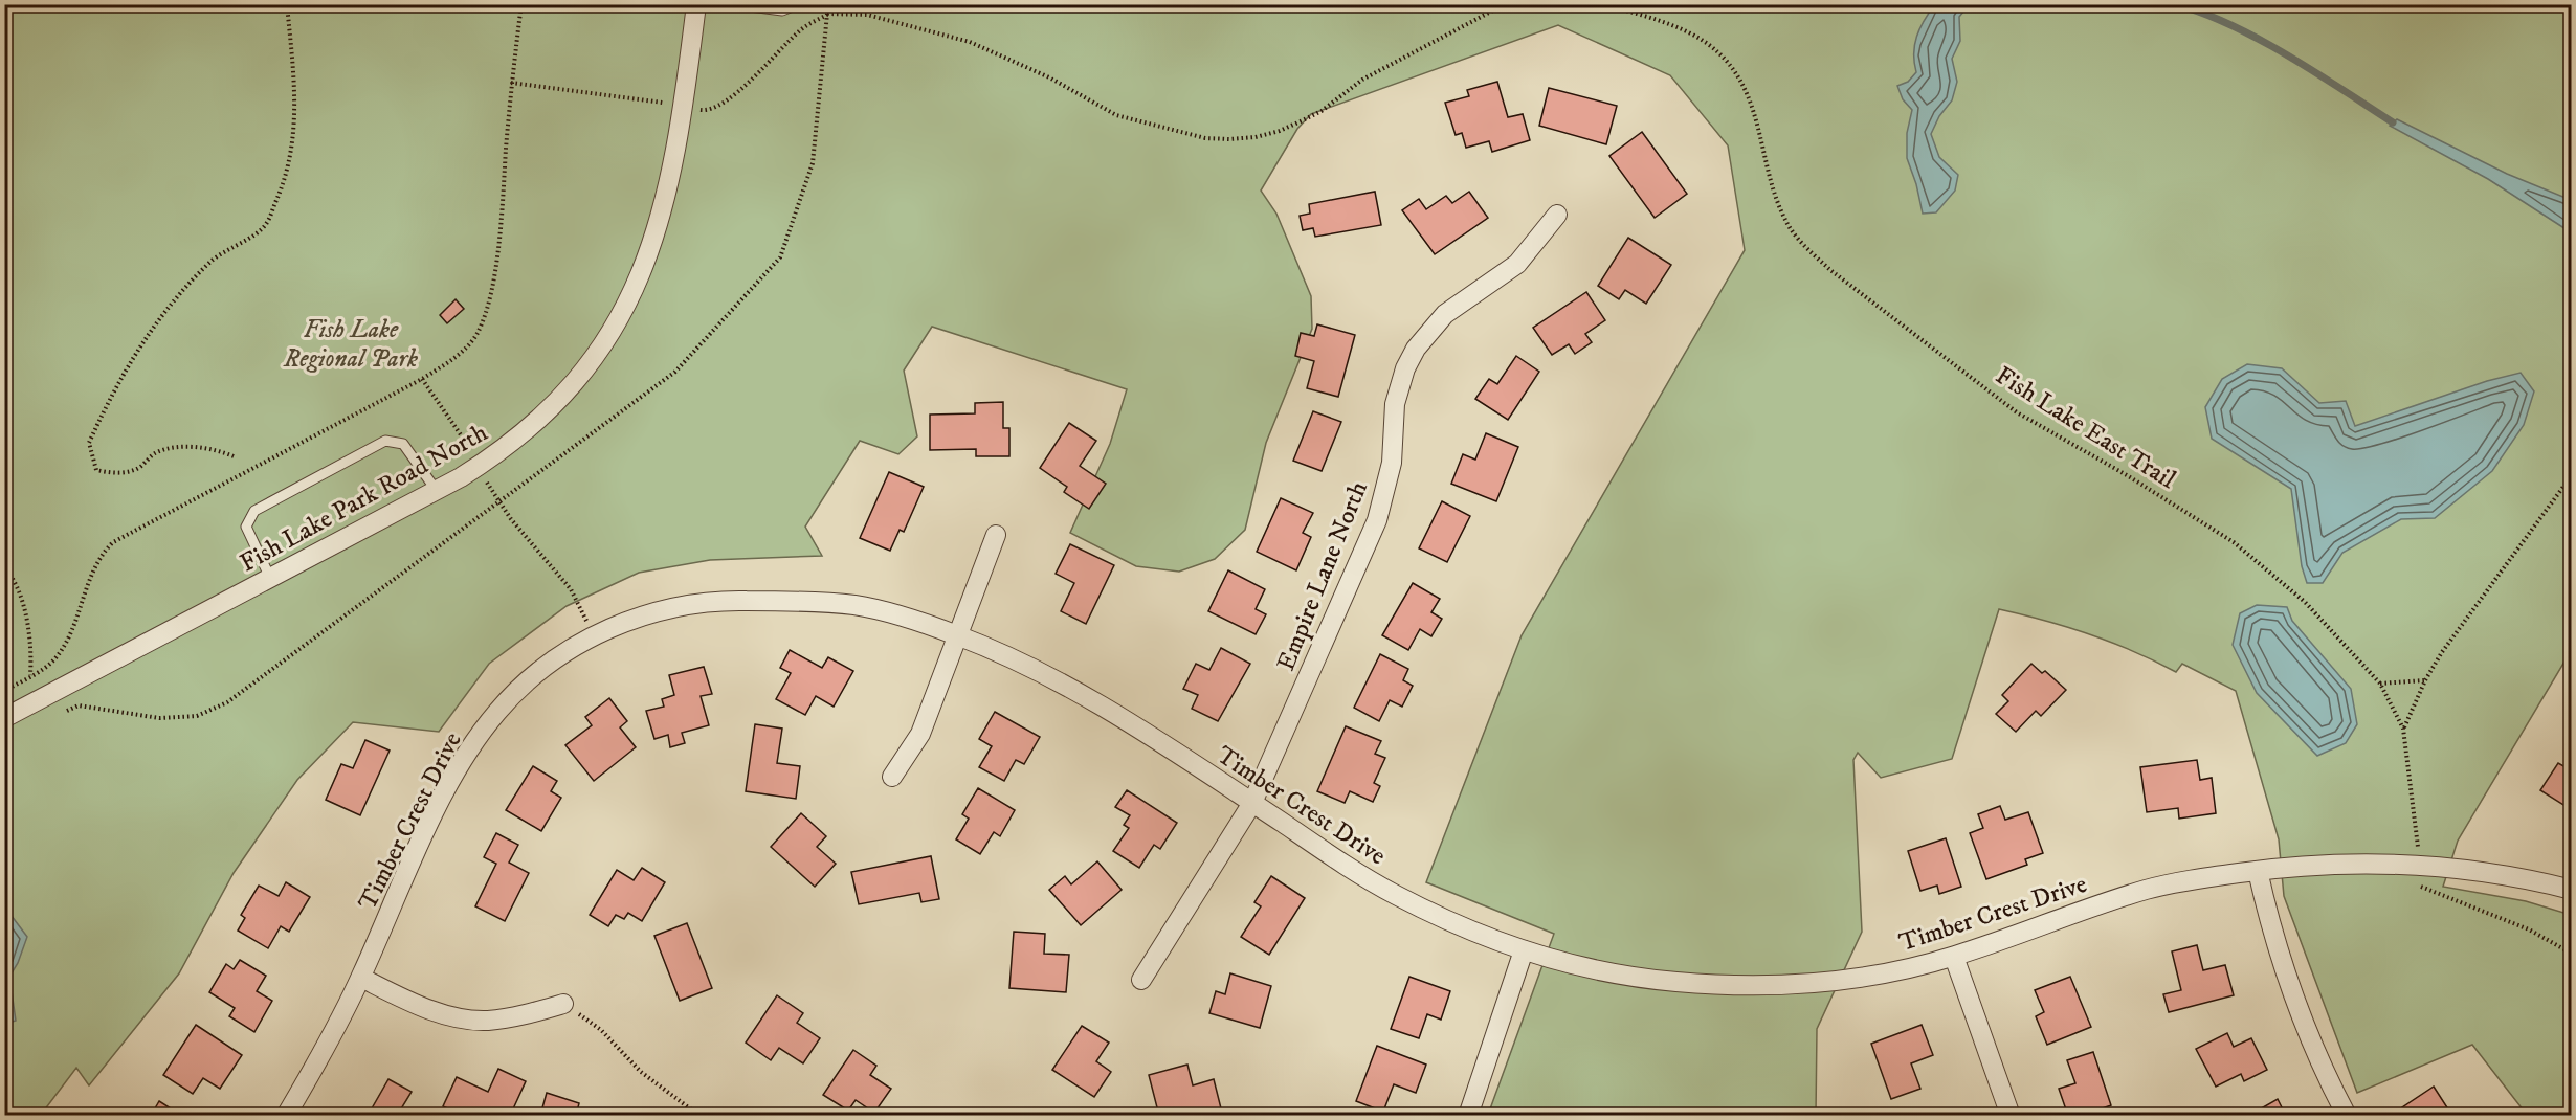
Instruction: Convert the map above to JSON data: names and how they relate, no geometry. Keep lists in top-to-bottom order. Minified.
{"streets":{"street":["Fish Lake Park Road North","Empire Lane North","Timber Crest Drive"],"path":["Fish Lake East Trail"]},"crossings":[["Empire Lane North","Timber Crest Drive"]],"parks":["Fish Lake Regional Park"]}
